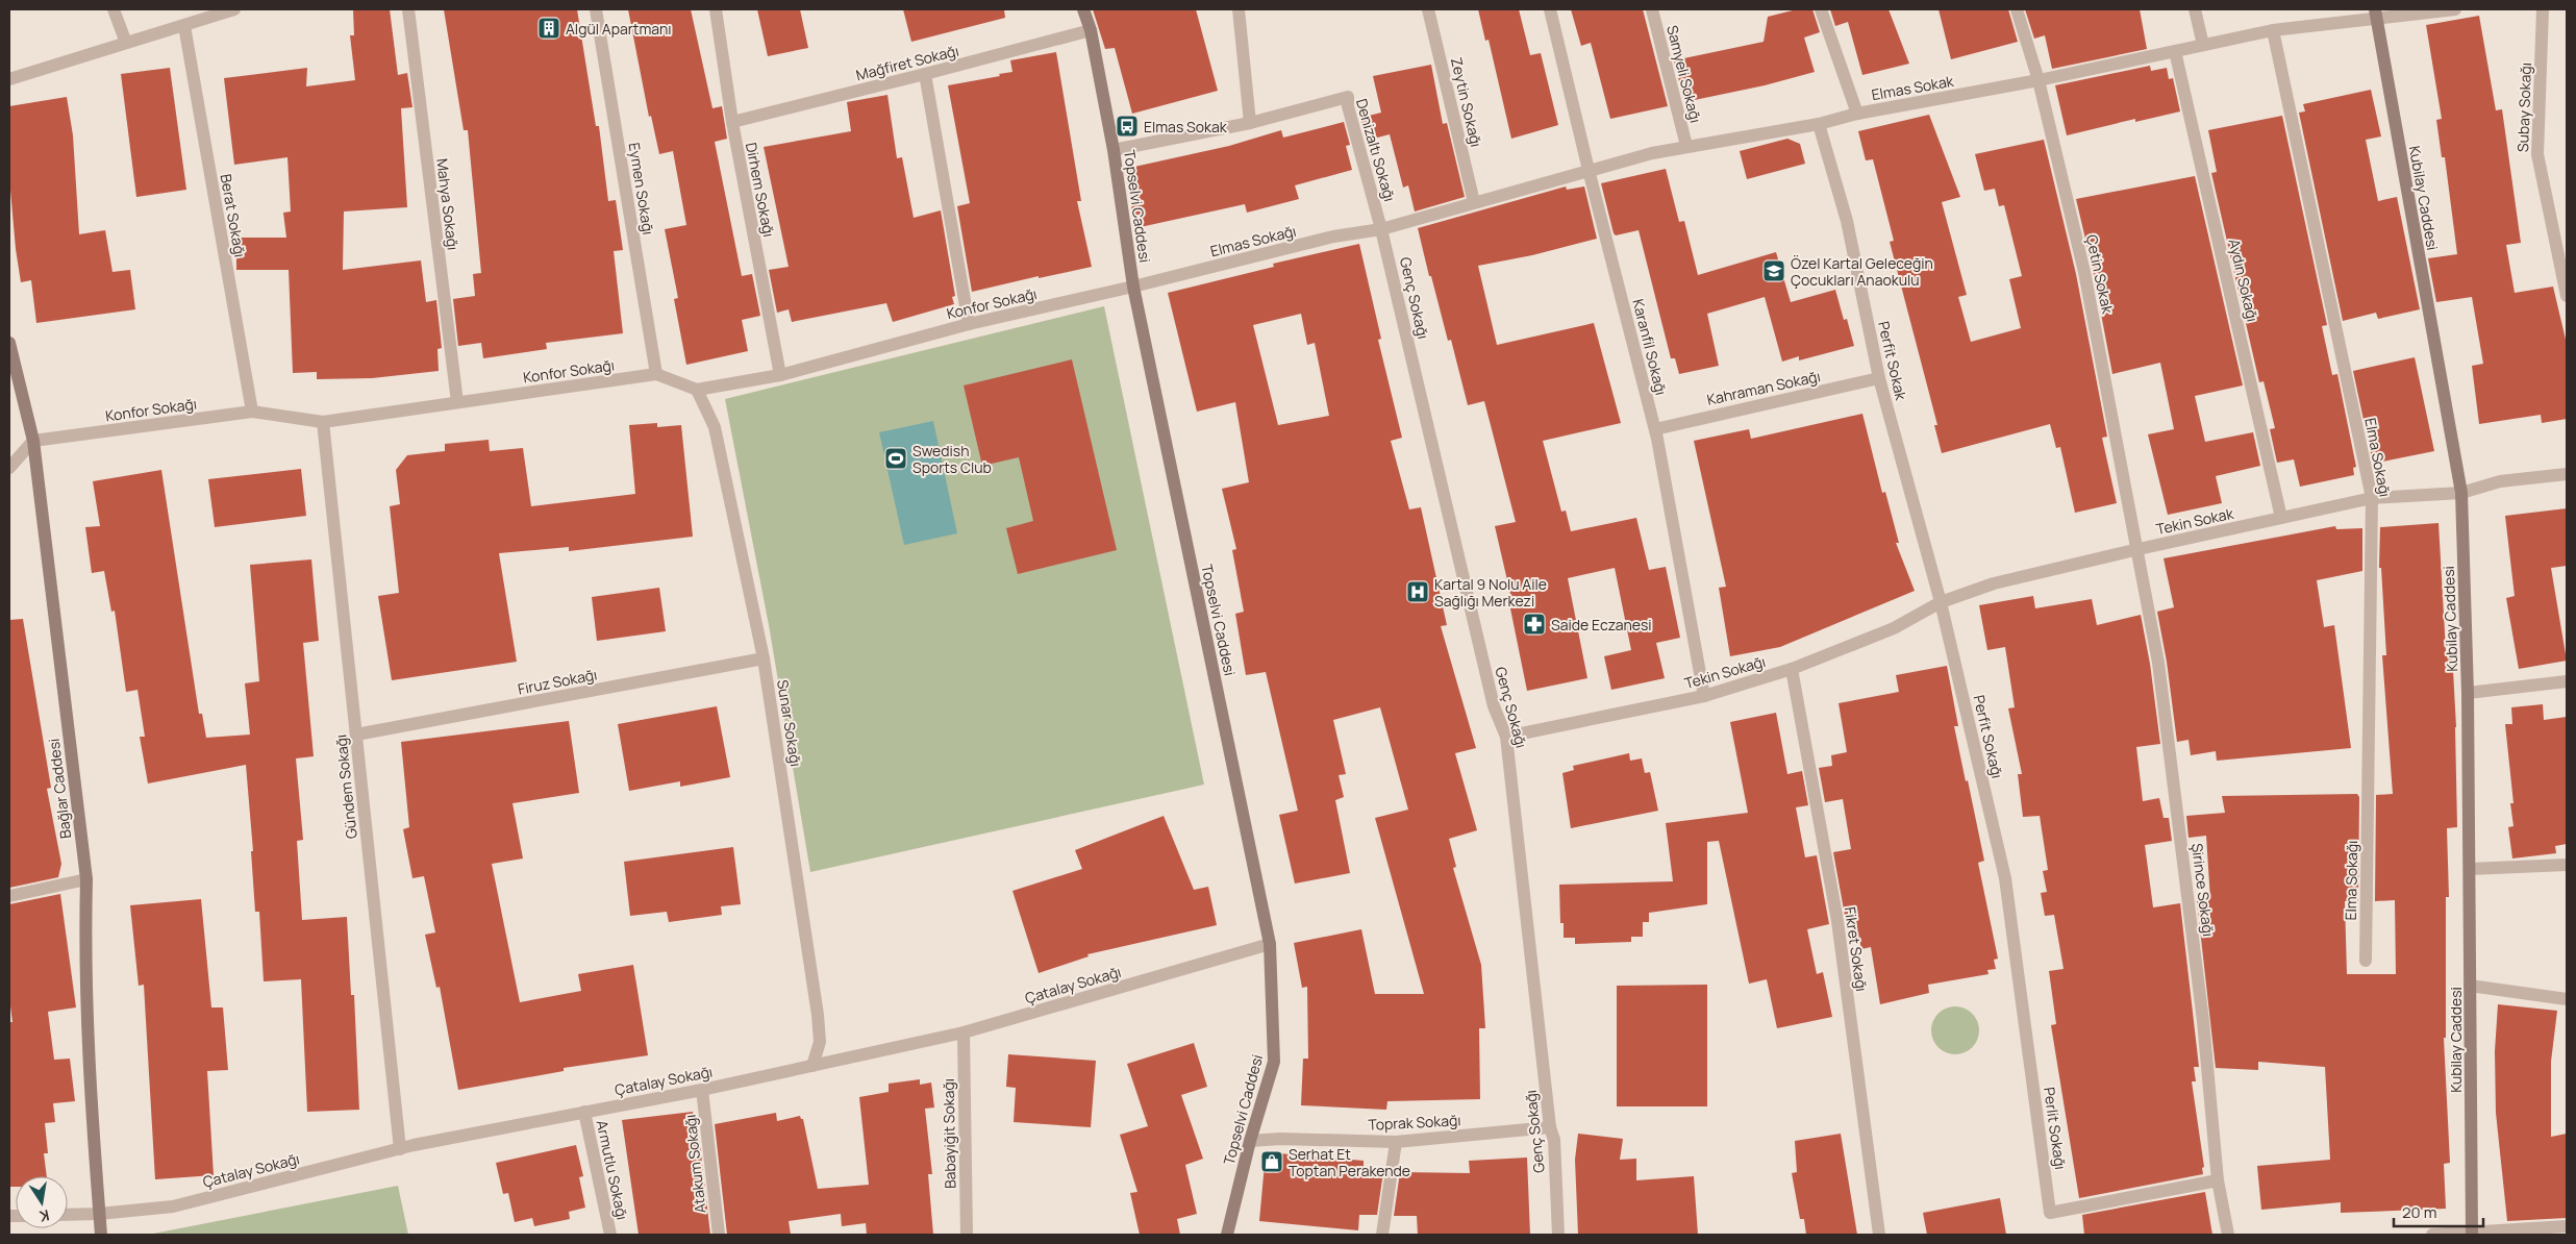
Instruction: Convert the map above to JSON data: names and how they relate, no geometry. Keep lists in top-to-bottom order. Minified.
{"streets":{"street":["Mağfiret Sokağı","Samyeli Sokağı","Elmas Sokak","Zeytin Sokağı","Subay Sokağı","Denizaltı Sokağı","Eymen Sokağı","Dirhem Sokağı","Kubilay Caddesi","Mahya Sokağı","Topselvi Caddesi","Berat Sokağı","Elmas Sokağı","Çetin Sokak","Aydın Sokağı","Genç Sokağı","Konfor Sokağı","Karanfil Sokağı","Perfit Sokak","Kahraman Sokağı","Elma Sokağı","Tekin Sokak","Tekin Sokağı","Firuz Sokağı","Sunar Sokağı","Perfit Sokağı","Gündem Sokağı","Bağlar Caddesi","Şirince Sokağı","Fikret Sokağı","Çatalay Sokağı","Toprak Sokağı","Perlit Sokağı","Babayiğit Sokağı","Atakum Sokağı","Armutlu Sokağı"]},"crossings":[["Mağfiret Sokağı","Dirhem Sokağı"],["Mağfiret Sokağı","Topselvi Caddesi"],["Samyeli Sokağı","Elmas Sokak"],["Elmas Sokak","Zeytin Sokağı"],["Elmas Sokak","Denizaltı Sokağı"],["Elmas Sokak","Kubilay Caddesi"],["Elmas Sokak","Elmas Sokağı"],["Elmas Sokak","Çetin Sokak"],["Elmas Sokak","Aydın Sokağı"],["Elmas Sokak","Genç Sokağı"],["Elmas Sokak","Karanfil Sokağı"],["Elmas Sokak","Perfit Sokak"],["Elmas Sokak","Elma Sokağı"],["Denizaltı Sokağı","Topselvi Caddesi"],["Denizaltı Sokağı","Elmas Sokağı"],["Denizaltı Sokağı","Genç Sokağı"],["Eymen Sokağı","Konfor Sokağı"],["Dirhem Sokağı","Konfor Sokağı"],["Kubilay Caddesi","Tekin Sokak"],["Mahya Sokağı","Konfor Sokağı"],["Topselvi Caddesi","Elmas Sokağı"],["Topselvi Caddesi","Konfor Sokağı"],["Topselvi Caddesi","Çatalay Sokağı"],["Topselvi Caddesi","Toprak Sokağı"],["Berat Sokağı","Konfor Sokağı"],["Elmas Sokağı","Genç Sokağı"],["Elmas Sokağı","Konfor Sokağı"],["Çetin Sokak","Tekin Sokak"],["Çetin Sokak","Şirince Sokağı"],["Aydın Sokağı","Tekin Sokak"],["Genç Sokağı","Tekin Sokağı"],["Genç Sokağı","Toprak Sokağı"],["Konfor Sokağı","Sunar Sokağı"],["Konfor Sokağı","Gündem Sokağı"],["Konfor Sokağı","Bağlar Caddesi"],["Karanfil Sokağı","Kahraman Sokağı"],["Karanfil Sokağı","Tekin Sokağı"],["Perfit Sokak","Kahraman Sokağı"],["Perfit Sokak","Tekin Sokak"],["Perfit Sokak","Tekin Sokağı"],["Perfit Sokak","Perfit Sokağı"],["Elma Sokağı","Tekin Sokak"],["Tekin Sokak","Tekin Sokağı"],["Tekin Sokak","Perfit Sokağı"],["Tekin Sokak","Şirince Sokağı"],["Tekin Sokağı","Perfit Sokağı"],["Tekin Sokağı","Fikret Sokağı"],["Firuz Sokağı","Sunar Sokağı"],["Firuz Sokağı","Gündem Sokağı"],["Sunar Sokağı","Çatalay Sokağı"],["Perfit Sokağı","Perlit Sokağı"],["Gündem Sokağı","Çatalay Sokağı"],["Bağlar Caddesi","Çatalay Sokağı"],["Şirince Sokağı","Perlit Sokağı"],["Çatalay Sokağı","Babayiğit Sokağı"],["Çatalay Sokağı","Atakum Sokağı"],["Çatalay Sokağı","Armutlu Sokağı"]],"places":{"building":["Algül Apartmanı"],"bus stop":["Elmas Sokak"],"school or university":["Özel Kartal Geleceğin Çocukları Anaokulu"],"sports":["Swedish Sports Club"],"hospital":["Kartal 9 Nolu Aile Sağlığı Merkezi"],"pharmacy":["Saide Eczanesi"],"shop":["Serhat Et Toptan Perakende"]},"scale_bar":"20 m","north":"bottom"}
